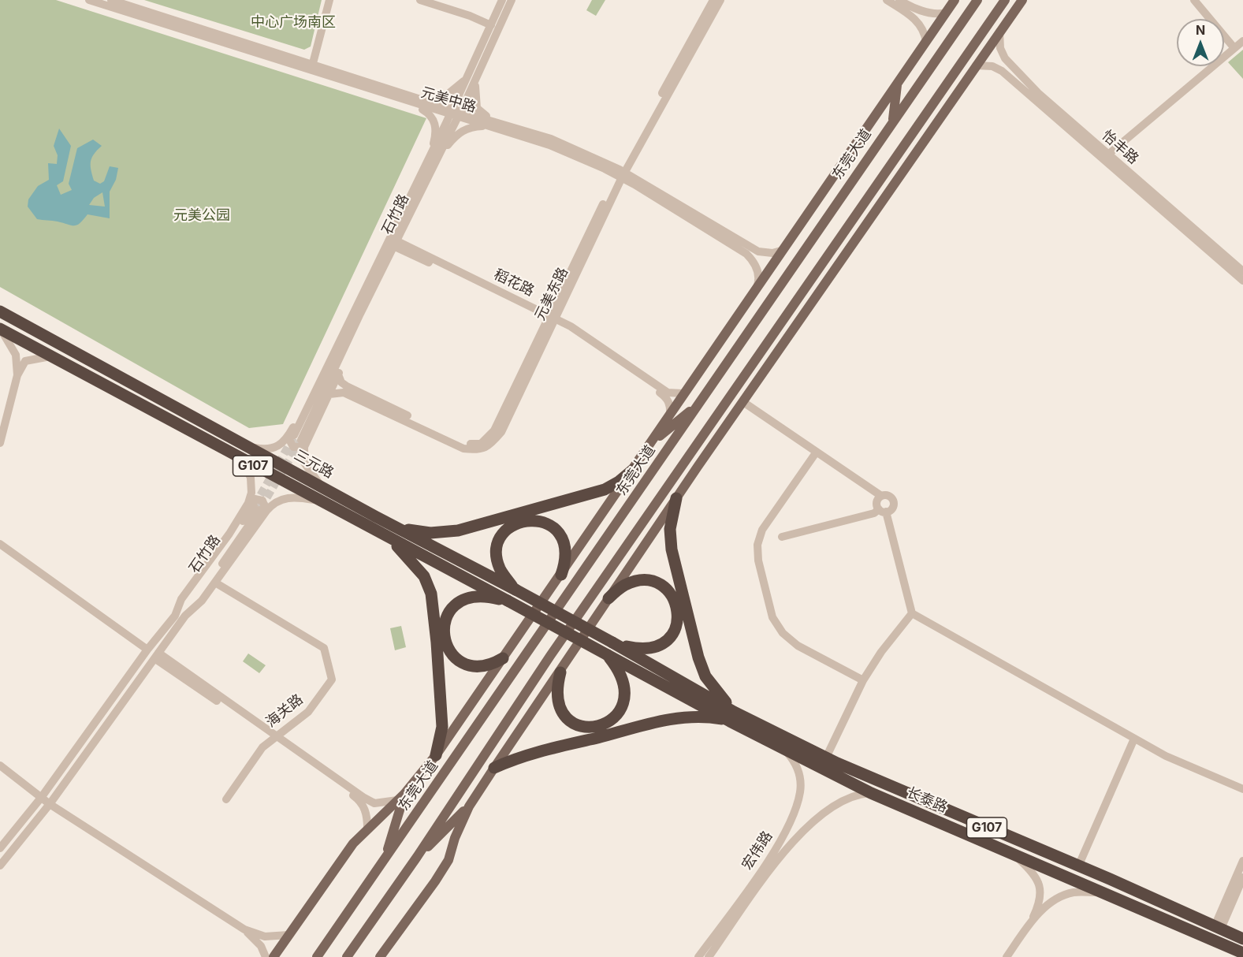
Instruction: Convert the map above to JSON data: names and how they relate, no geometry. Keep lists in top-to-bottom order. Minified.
{"streets":{"highway":["三元路","G107","长泰路"],"main road":["东莞大道"],"street":["元美中路","怡丰路","石竹路","稻花路","元美东路","海关路","宏伟路"]},"crossings":[["元美中路","石竹路"],["元美中路","元美东路"],["石竹路","稻花路"],["稻花路","元美东路"],["三元路","长泰路"],["长泰路","宏伟路"]],"parks":["中心广场南区","元美公园"],"north":"top"}
